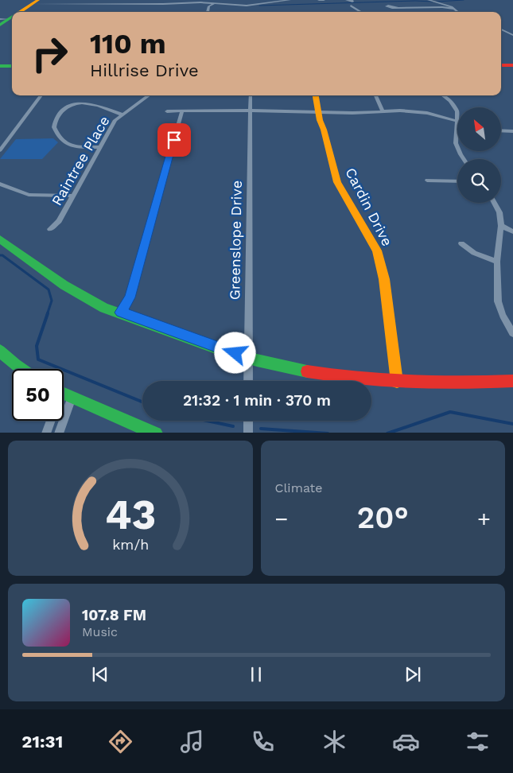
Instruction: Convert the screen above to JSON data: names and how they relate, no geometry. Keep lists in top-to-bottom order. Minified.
{"streets":{"street":["Raintree Place","Cardin Drive","Greenslope Drive"]},"north":"top left","page":{"turn":["110 m","Hillrise Drive"],"limit":"50","trip":"21:32 · 1 min · 370 m","tile":"Climate","heat":["−","20°","+"],"song":["107.8 FM","Music"],"tabs":"21:31","gauge":["43","km/h"]}}
